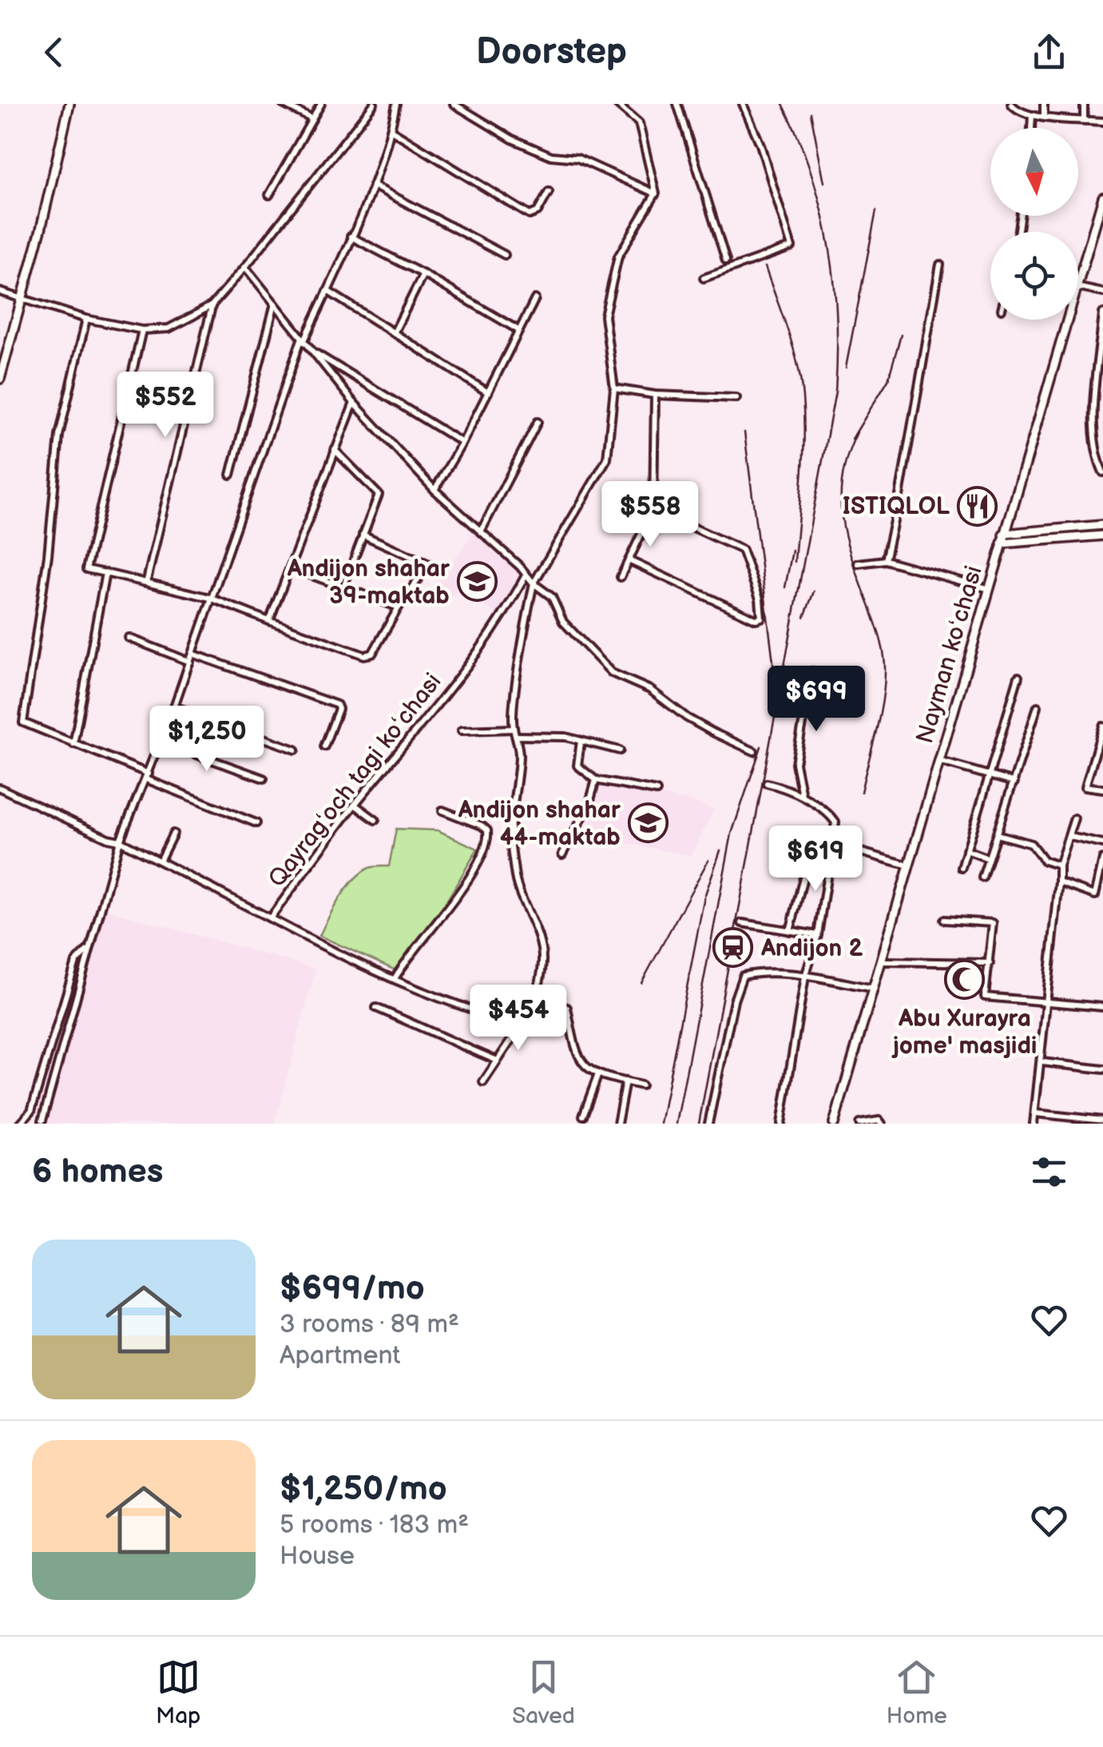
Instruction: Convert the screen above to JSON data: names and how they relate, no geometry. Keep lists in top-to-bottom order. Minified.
{"streets":{"main road":["Nayman koʻchasi"],"street":["Qayragʻoch tagi koʻchasi"]},"places":{"restaurant":["ISTIQLOL"],"school or university":["Andijon shahar 39-maktab","Andijon shahar 44-maktab"],"station":["Andijon 2"],"mosque":["Abu Xurayra jome' masjidi"]},"north":"bottom","page":{"header":"Doorstep","price":["$552","$558","$699","$1,250","$619","$454"],"heading":"6 homes","list":[{"name":"$699/mo","note":"3 rooms · 89 m² · Apartment"},{"name":"$1,250/mo","note":"5 rooms · 183 m² · House"}],"tabs":["Map","Saved","Home"]}}
